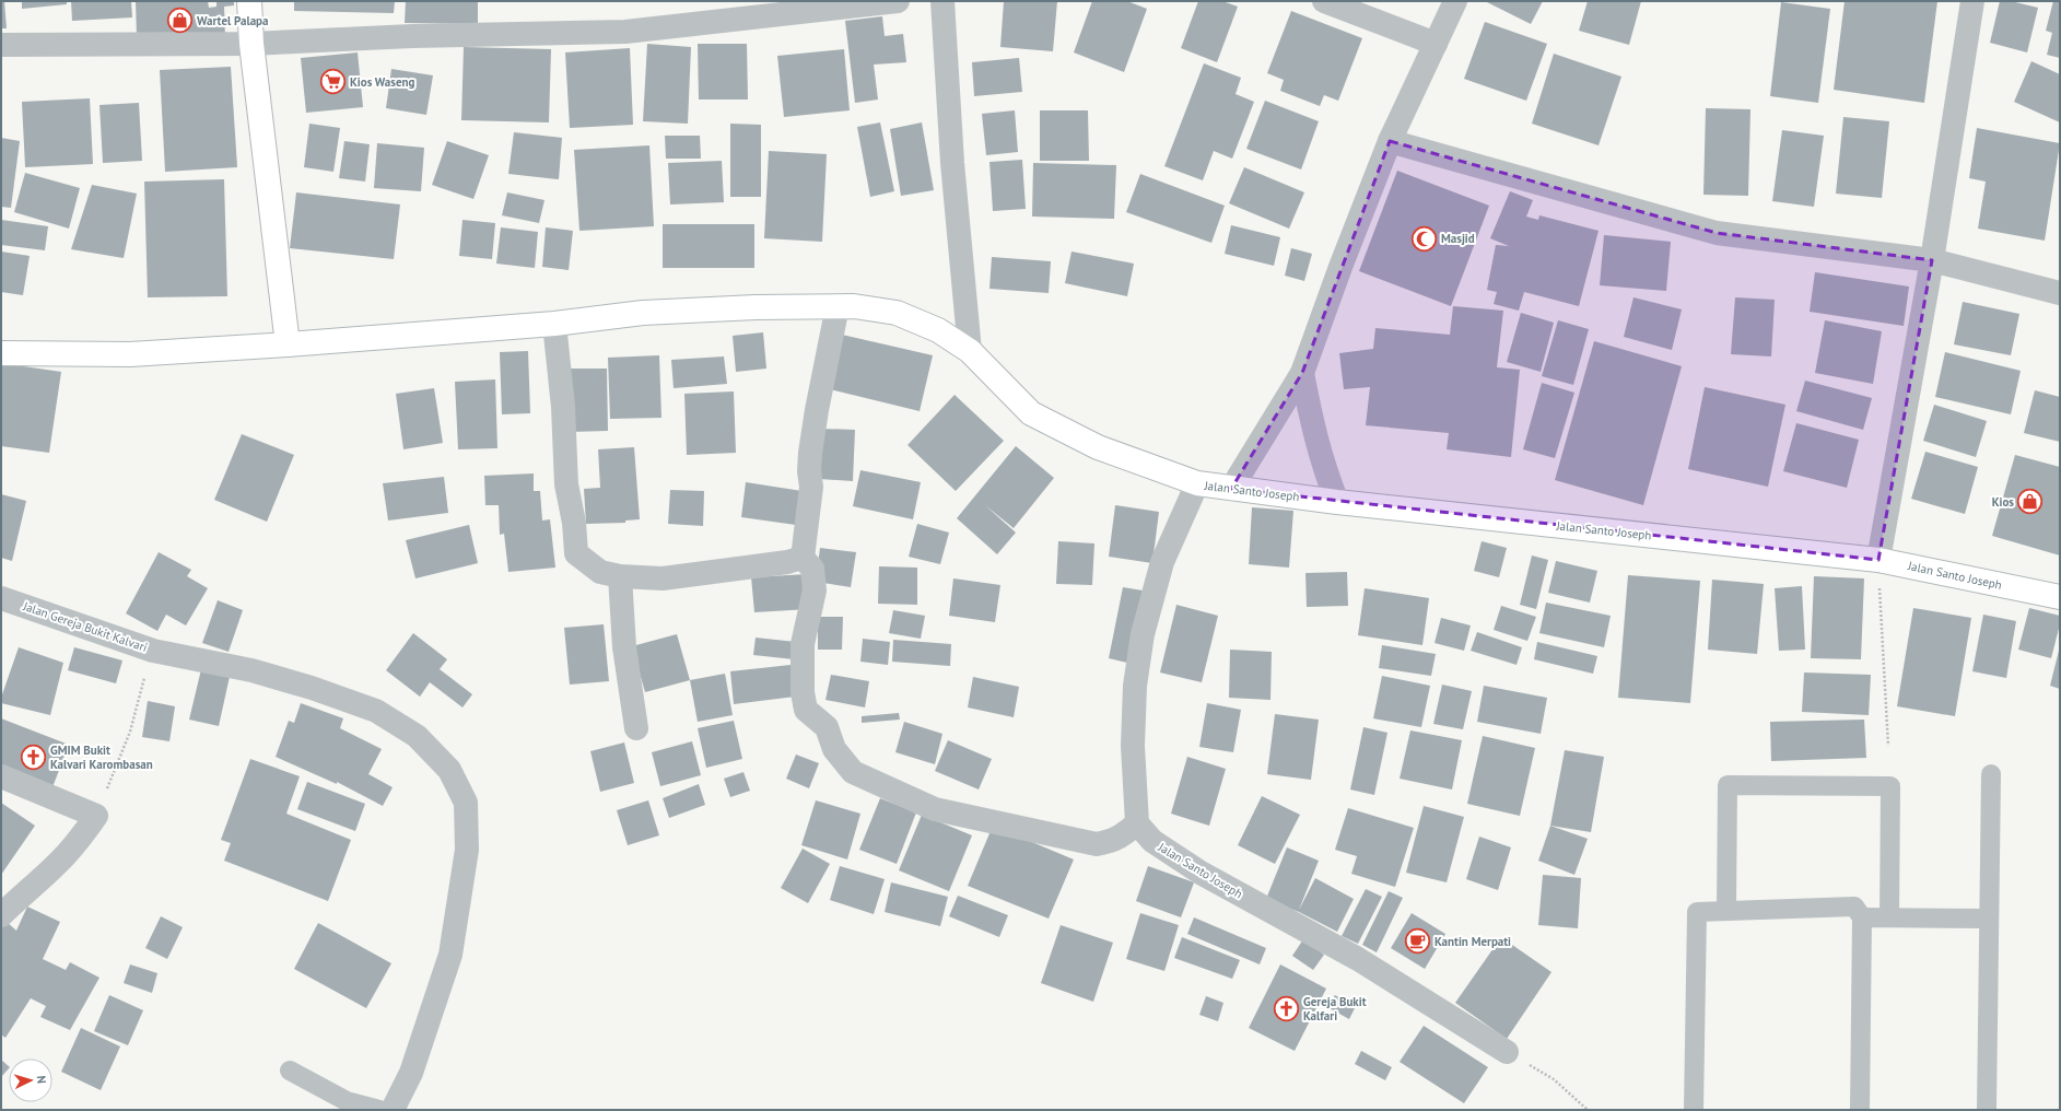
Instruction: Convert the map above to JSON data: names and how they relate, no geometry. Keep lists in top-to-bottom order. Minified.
{"streets":{"main road":["Jalan Santo Joseph"],"street":["Jalan Gereja Bukit Kalvari"]},"places":{"shop":["Wartel Palapa","Kios"],"supermarket":["Kios Waseng"],"mosque":["Masjid"],"church":["GMIM Bukit Kalvari Karombasan","Gereja Bukit Kalfari"],"cafe":["Kantin Merpati"]},"north":"right"}
